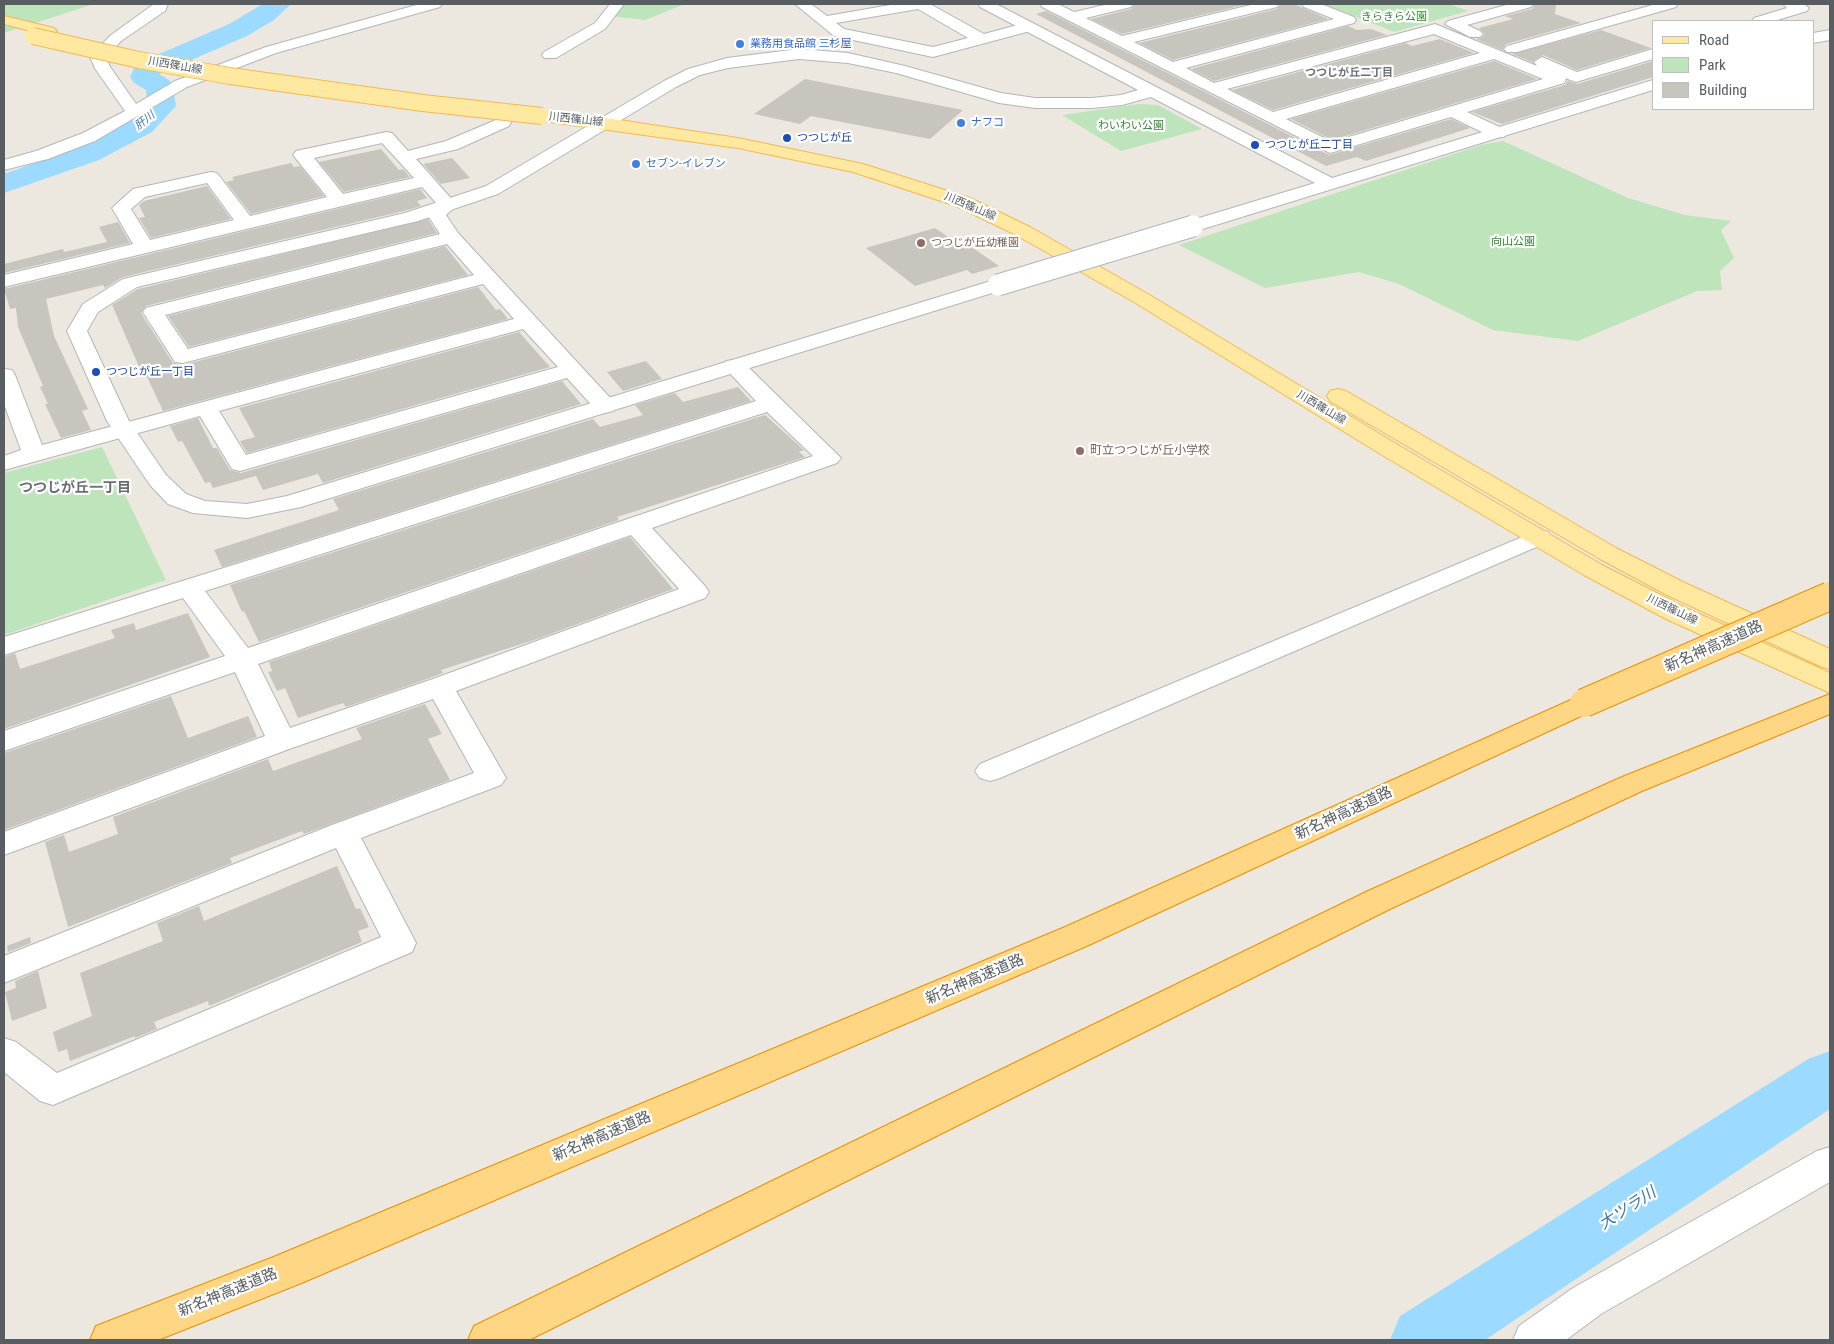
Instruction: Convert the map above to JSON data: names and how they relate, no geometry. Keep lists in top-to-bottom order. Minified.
{"streets":{"highway":["新名神高速道路"],"main road":["川西篠山線"]},"districts":["つつじが丘二丁目","つつじが丘一丁目"],"water":["肝川","大ツラ川"],"parks":["きらきら公園","わいわい公園","向山公園"],"places":["業務用食品館 三杉屋","ナフコ","つつじが丘","つつじが丘二丁目","セブン-イレブン","つつじが丘幼稚園","つつじが丘一丁目","町立つつじが丘小学校"],"legend":["Road","Park","Building"]}
